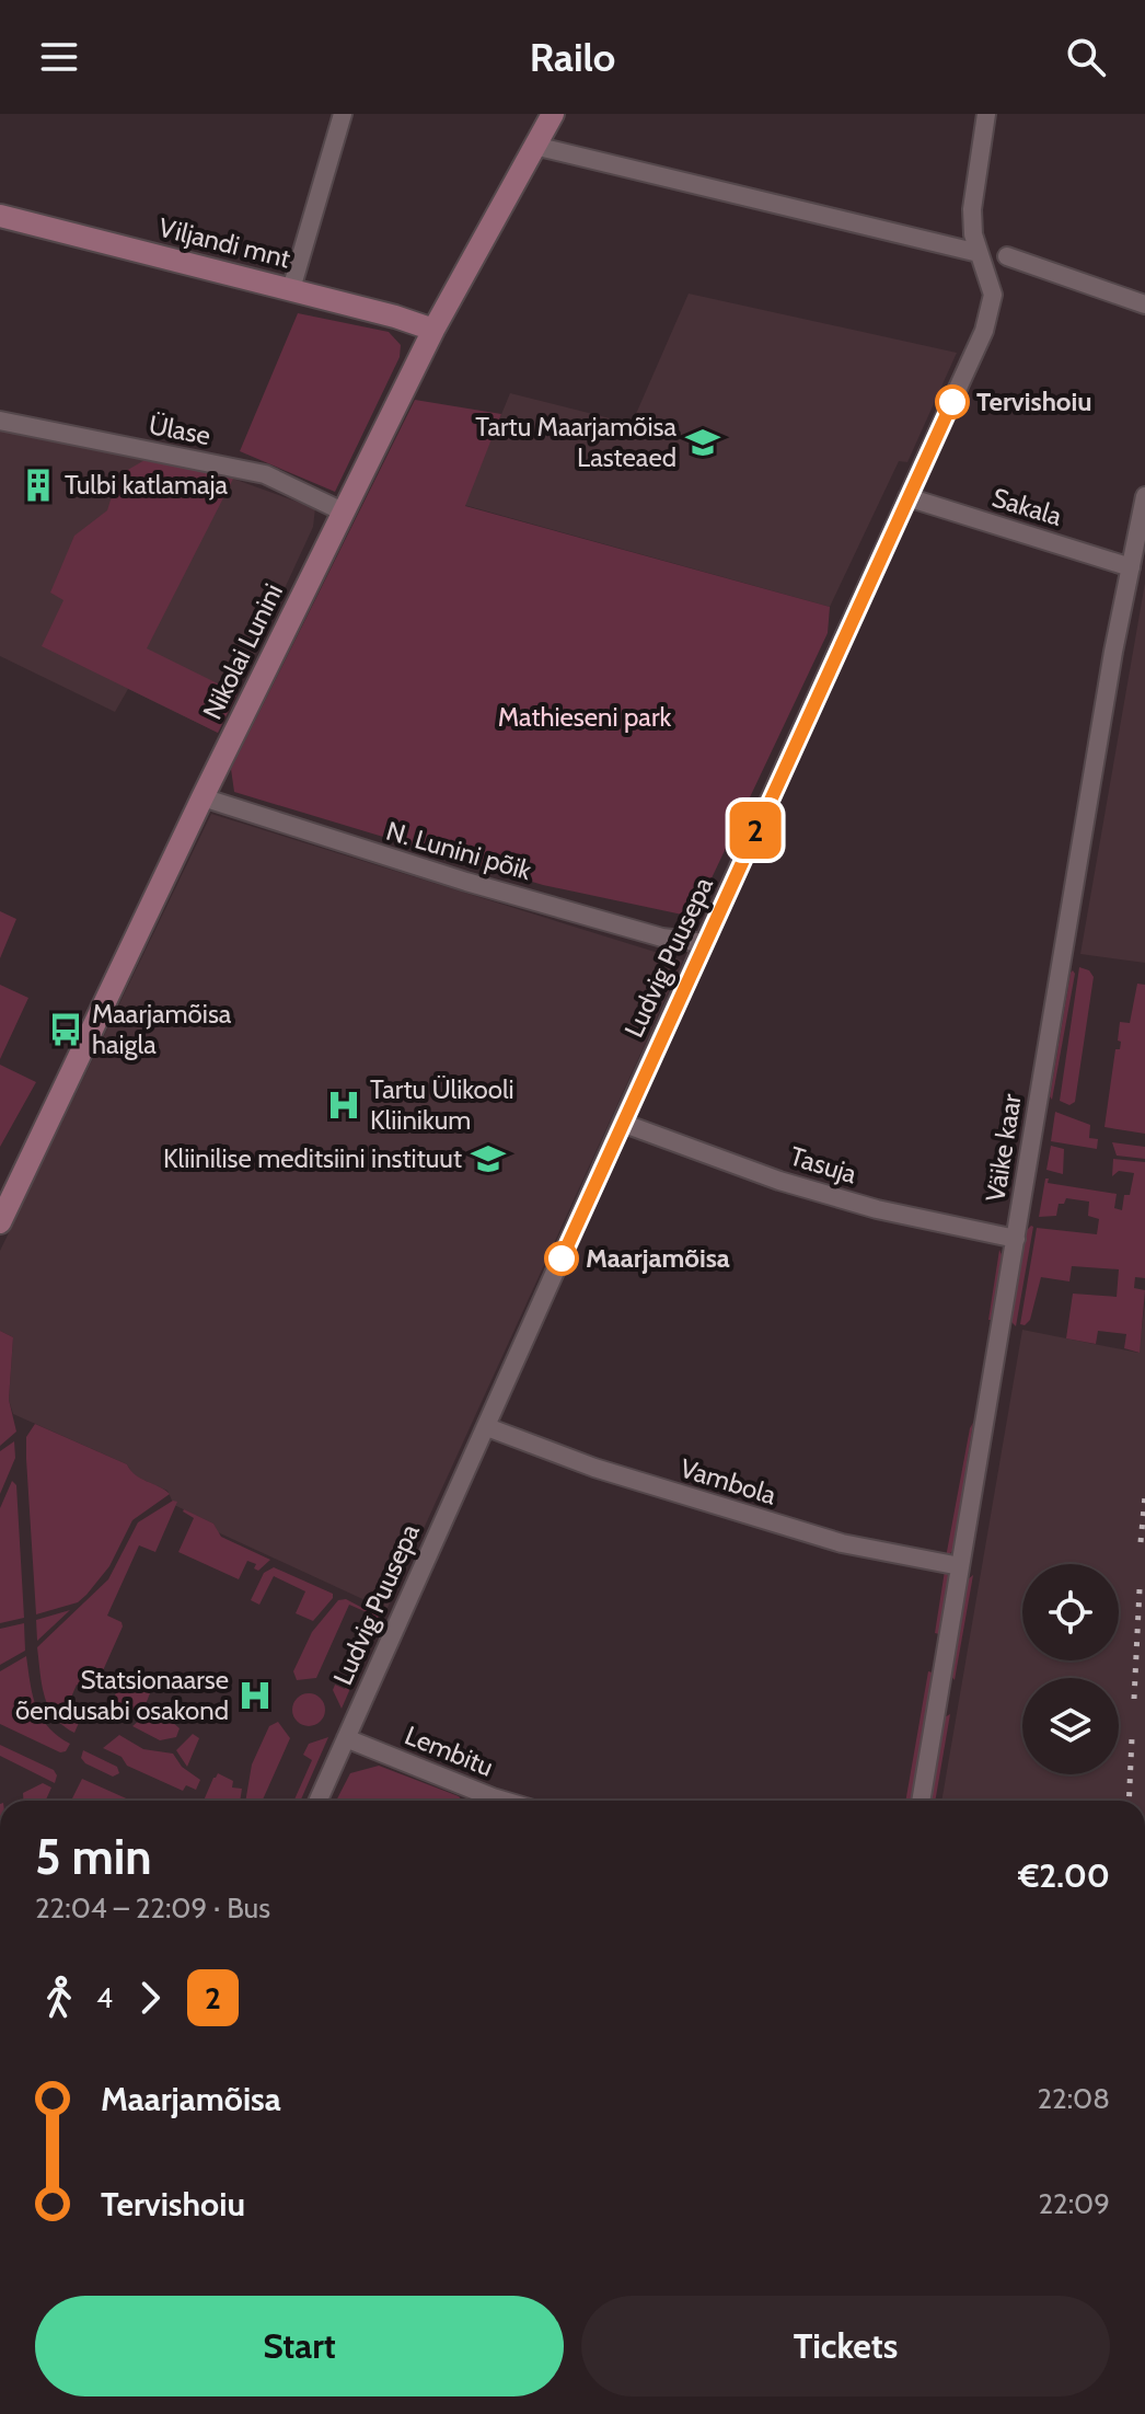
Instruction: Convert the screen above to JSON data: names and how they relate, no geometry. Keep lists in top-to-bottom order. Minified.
{"streets":{"street":["Viljandi mnt","Ülase","Sakala","Nikolai Lunini","N. Lunini põik","Ludvig Puusepa","Väike kaar","Tasuja","Vambola","Lembitu"]},"crossings":[["Viljandi mnt","Nikolai Lunini"],["Ülase","Nikolai Lunini"],["Sakala","Ludvig Puusepa"],["Sakala","Väike kaar"],["Nikolai Lunini","N. Lunini põik"],["N. Lunini põik","Ludvig Puusepa"],["Ludvig Puusepa","Tasuja"],["Ludvig Puusepa","Vambola"],["Ludvig Puusepa","Lembitu"],["Väike kaar","Tasuja"],["Väike kaar","Vambola"]],"parks":["Mathieseni park"],"places":{"other":["Tervishoiu","Maarjamõisa"],"school or university":["Tartu Maarjamõisa Lasteaed","Kliinilise meditsiini instituut"],"building":["Tulbi katlamaja"],"bus stop":["Maarjamõisa haigla"],"hospital":["Tartu Ülikooli Kliinikum","Statsionaarse õendusabi osakond"]},"lines":["bus line 2"],"page":{"header":"Railo","on_map":"2","heading":["5 min","22:04 – 22:09 · Bus","€2.00"],"legs":["4","2"],"list":[{"name":"Maarjamõisa","value":"22:08"},{"name":"Tervishoiu","value":"22:09"}],"buttons":["Start","Tickets"]}}
